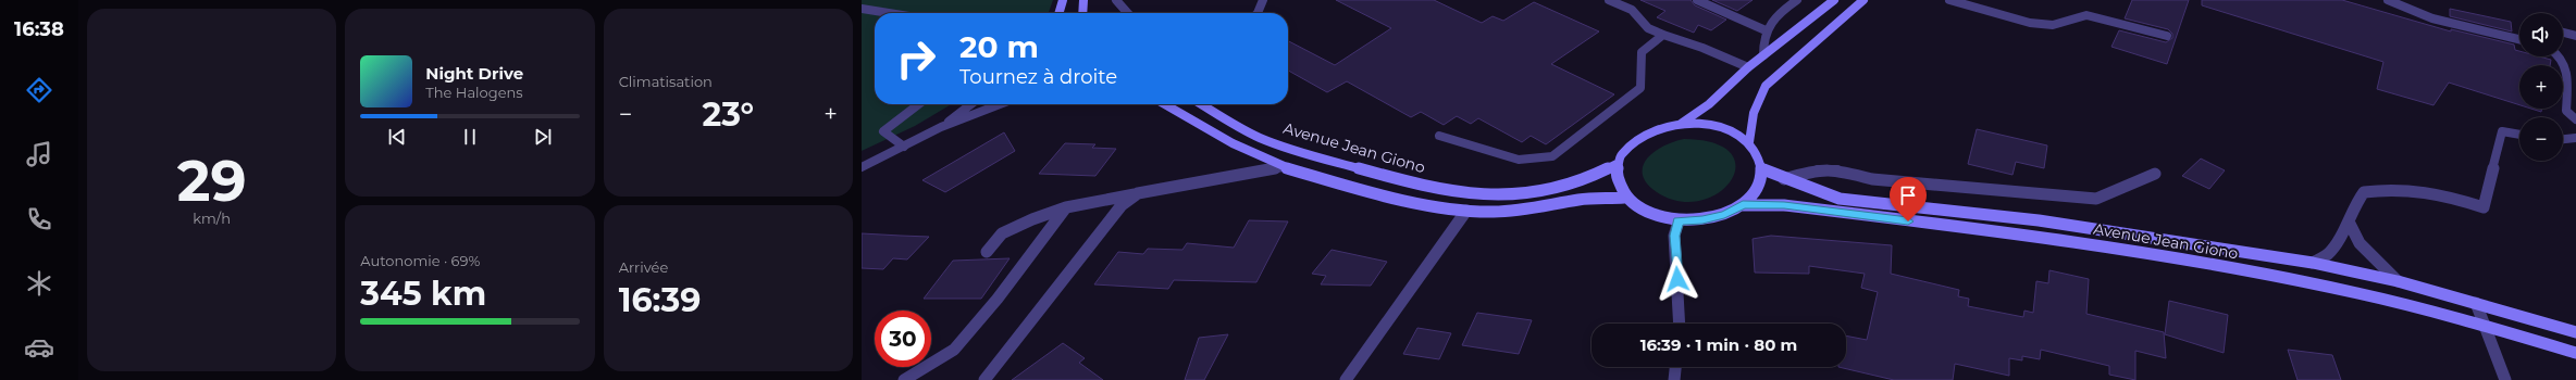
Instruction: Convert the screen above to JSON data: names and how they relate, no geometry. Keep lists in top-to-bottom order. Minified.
{"streets":{"main road":["Avenue Jean Giono"]},"page":{"tabs":"16:38","tile":[["29","km/h"],"Climatisation",["Autonomie · 69%","345 km"],["Arrivée","16:39"]],"map_buttons":["+","−"],"turn":["20 m","Tournez à droite"],"song":["Night Drive","The Halogens"],"heat":["−","23°","+"],"limit":"30","trip":"16:39 · 1 min · 80 m"}}
